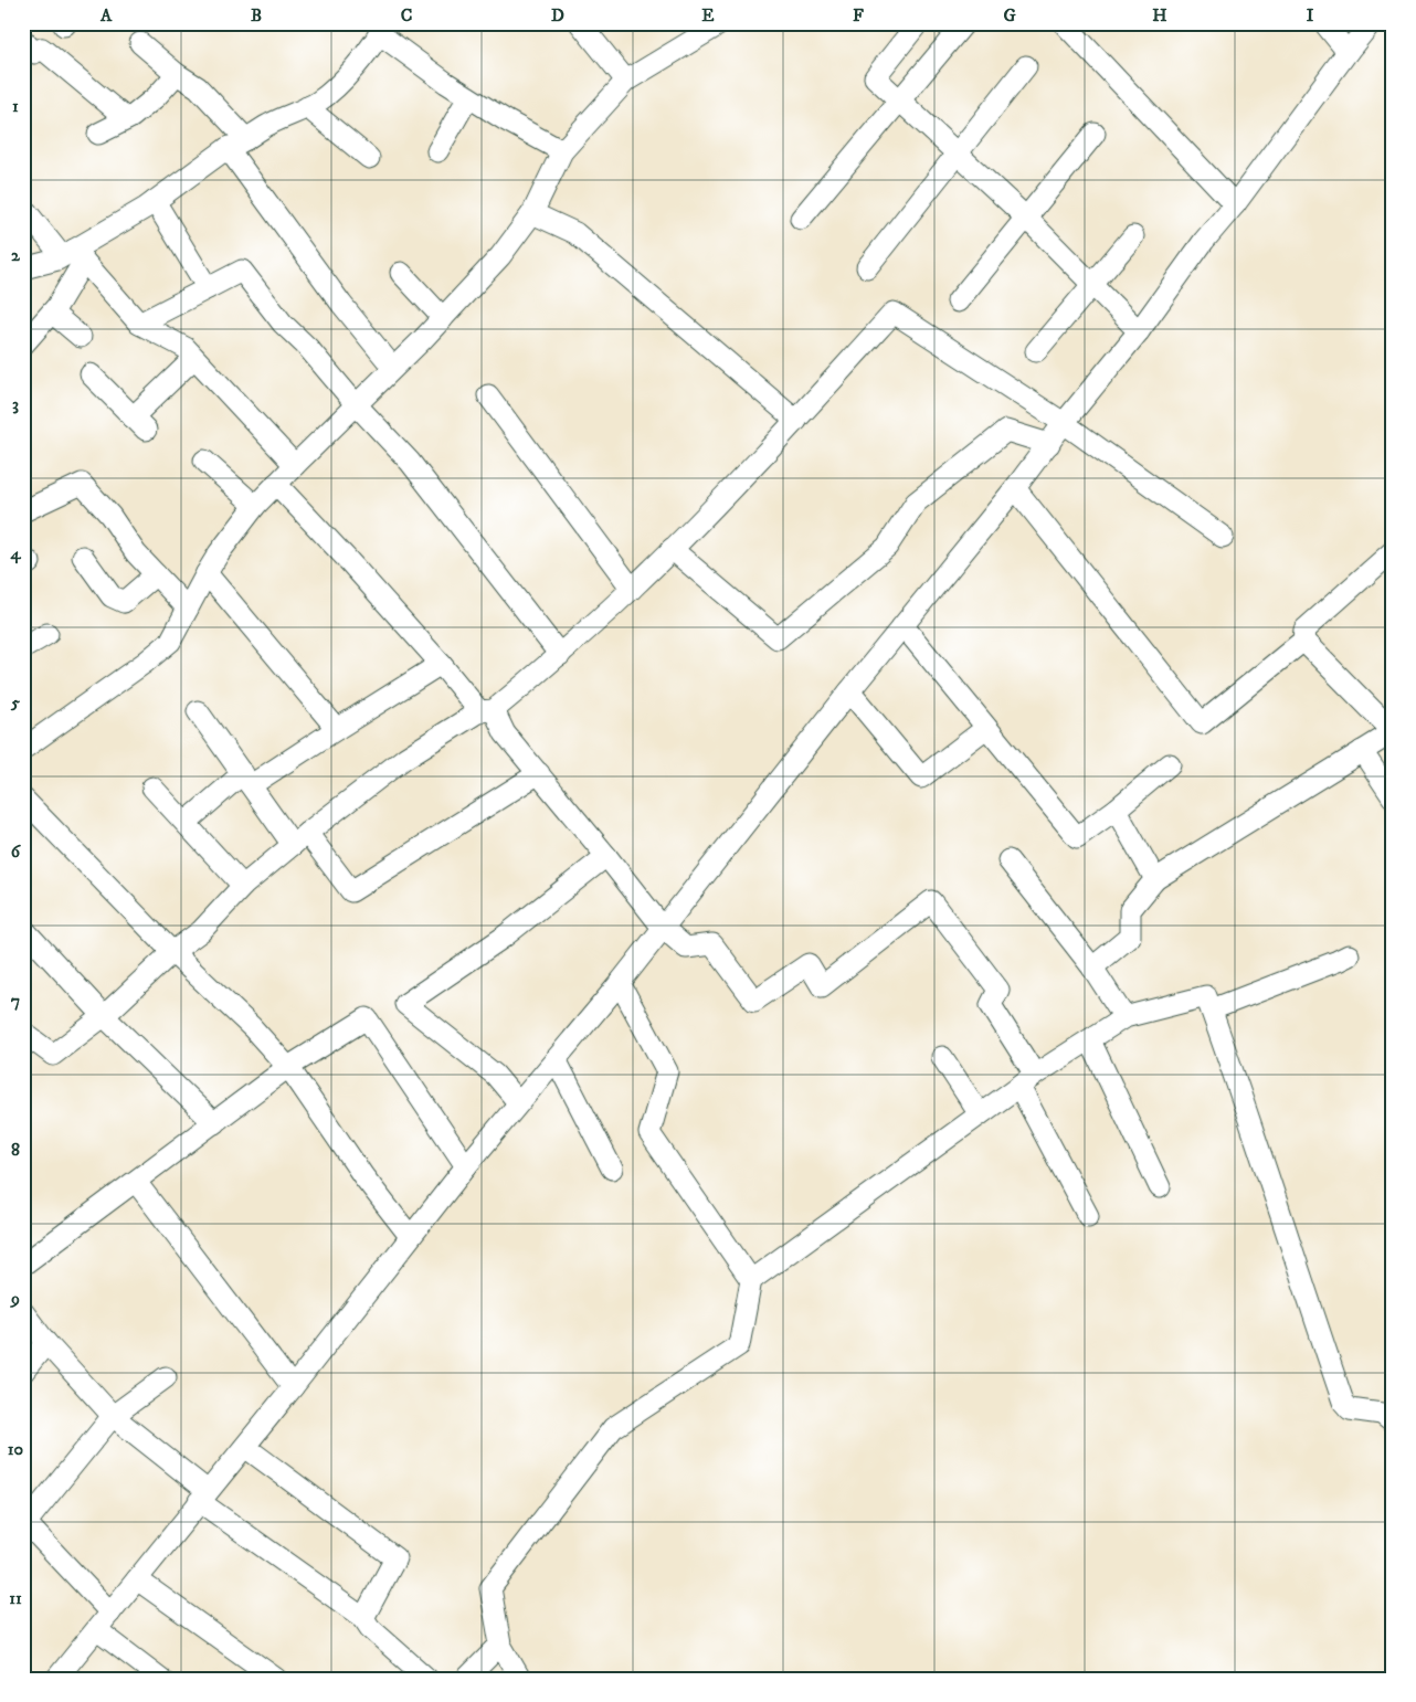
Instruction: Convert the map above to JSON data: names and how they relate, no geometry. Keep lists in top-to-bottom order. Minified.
{"grid":{"columns":["A","B","C","D","E","F","G","H","I"],"rows":["1","2","3","4","5","6","7","8","9","10","11"]}}
